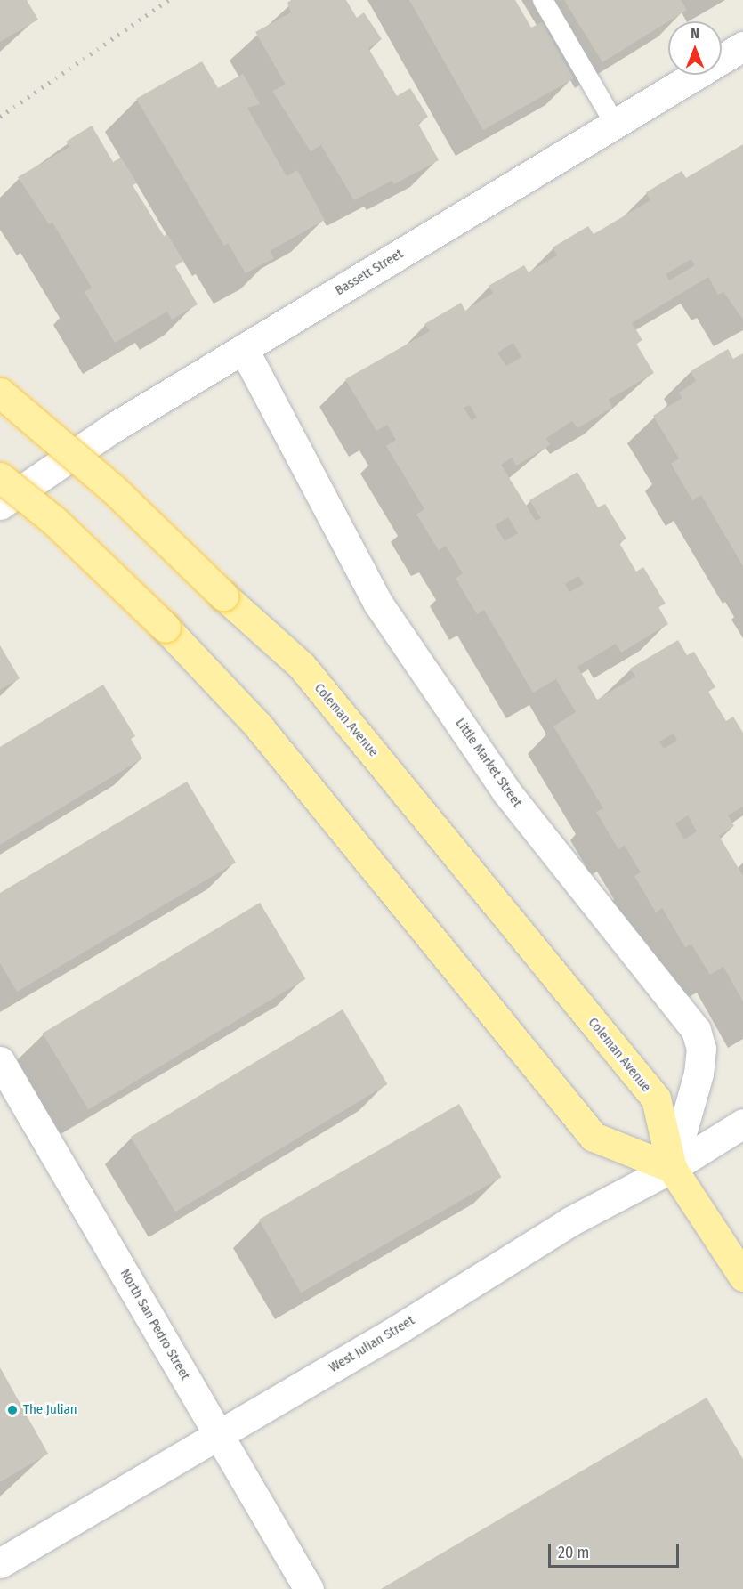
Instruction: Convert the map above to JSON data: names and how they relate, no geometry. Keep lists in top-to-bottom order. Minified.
{"streets":{"main road":["Coleman Avenue"],"street":["Bassett Street","Little Market Street","North San Pedro Street","West Julian Street"]},"crossings":[["Bassett Street","Little Market Street"],["Coleman Avenue","Little Market Street"],["Coleman Avenue","West Julian Street"],["Little Market Street","West Julian Street"],["North San Pedro Street","West Julian Street"]],"places":["The Julian"],"scale_bar":"20 m","north":"top"}
